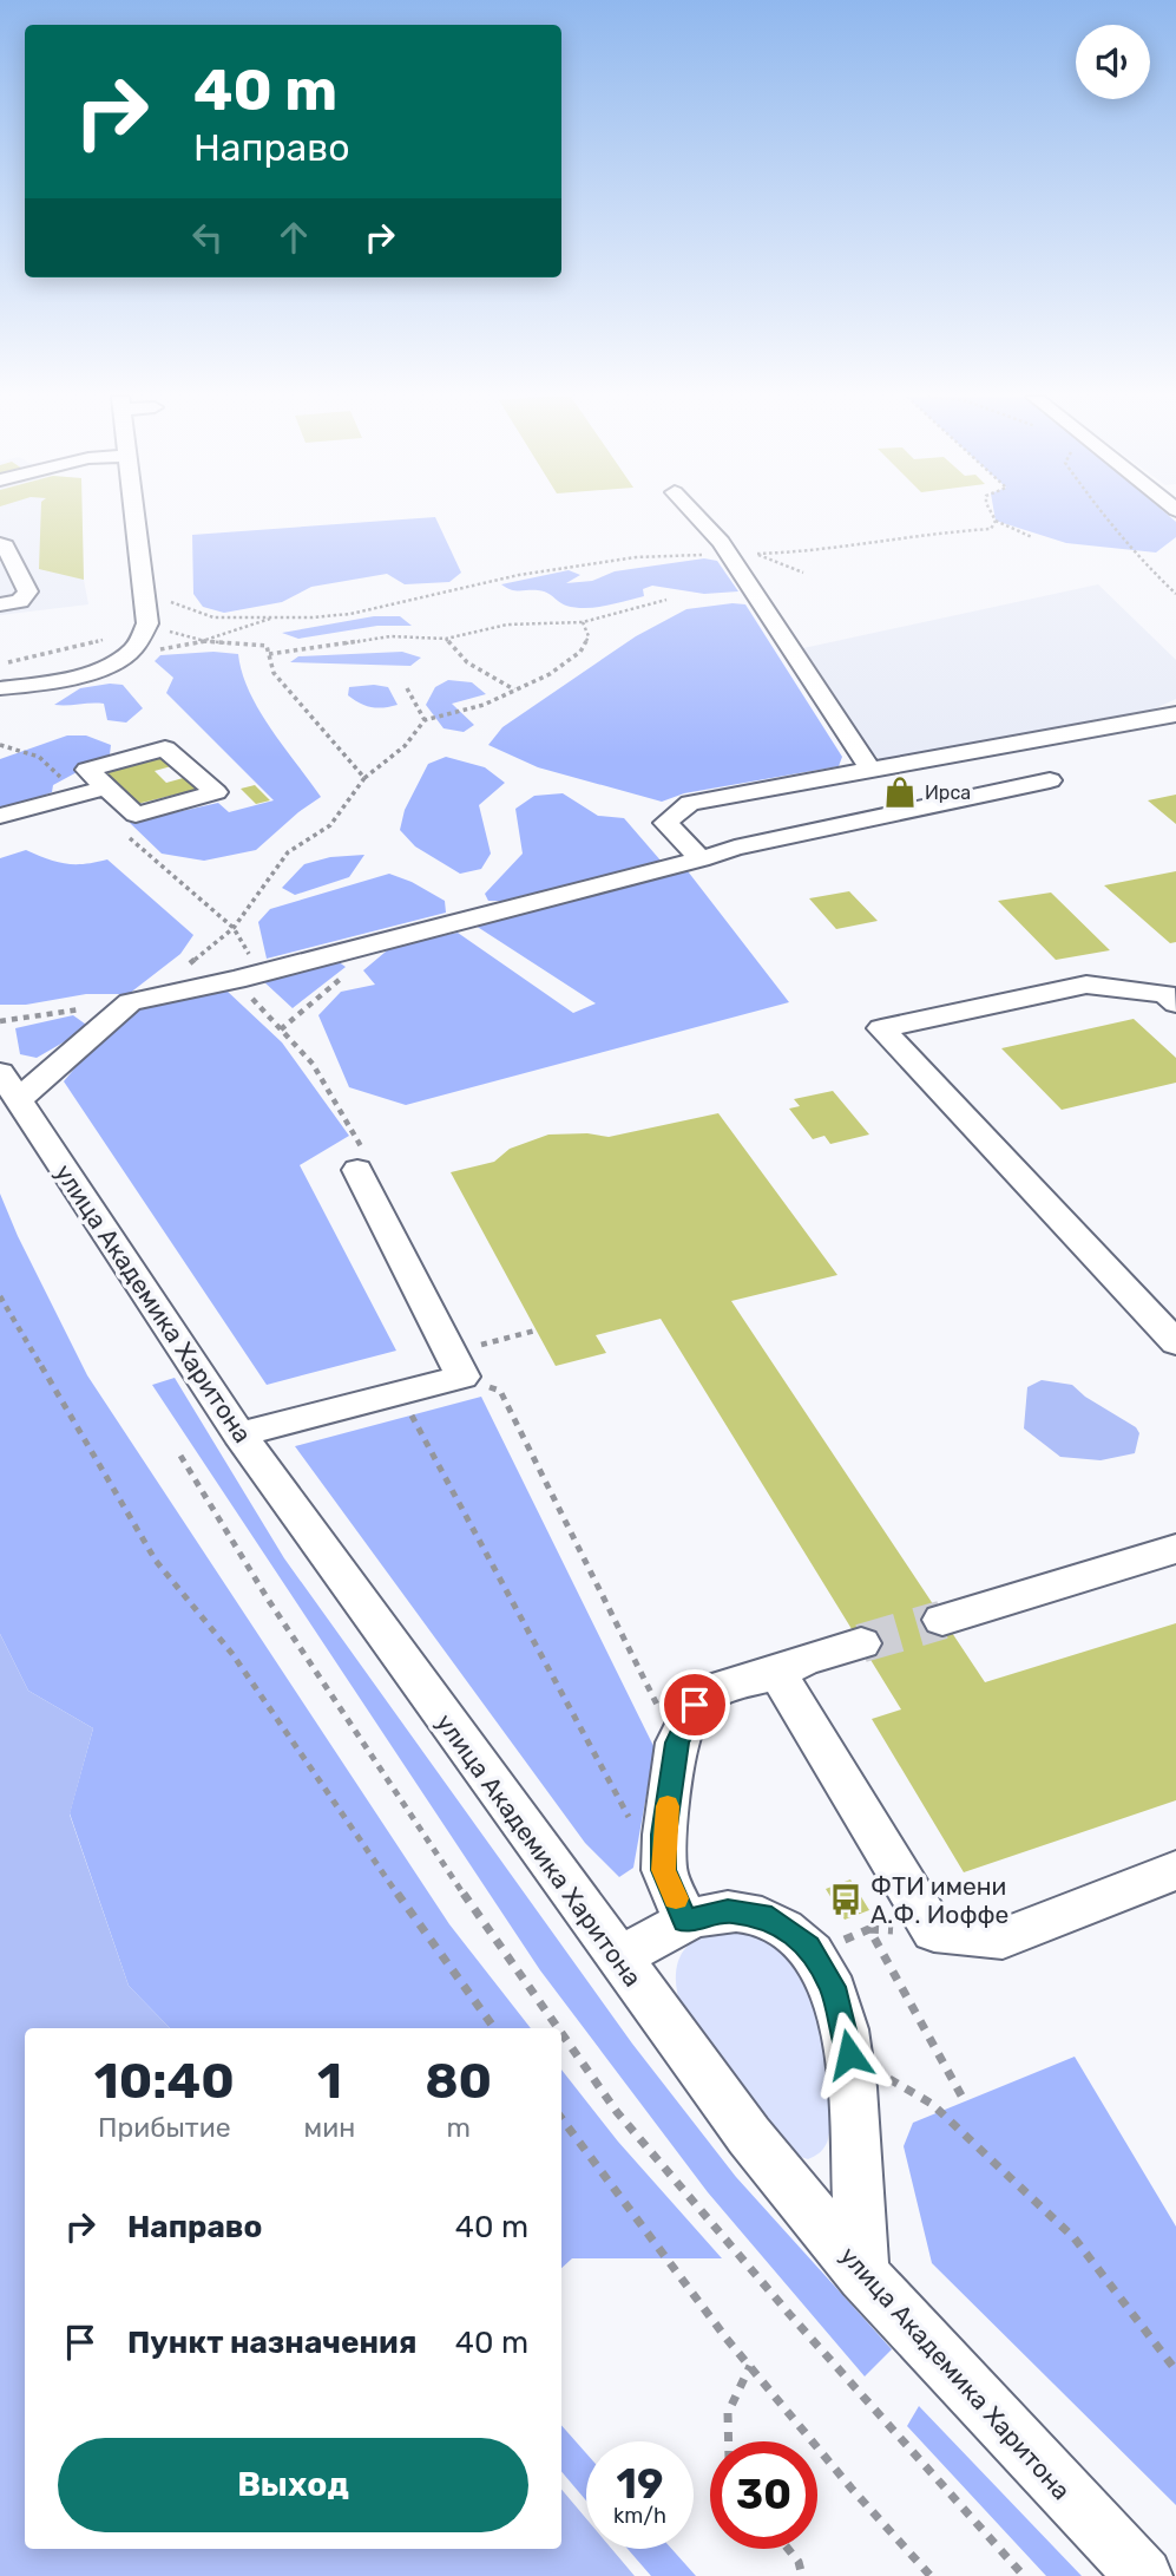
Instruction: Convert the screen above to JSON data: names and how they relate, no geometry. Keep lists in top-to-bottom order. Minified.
{"streets":{"street":["улица Академика Харитона"]},"places":{"shop":["Ирса"],"bus stop":["ФТИ имени А.Ф. Иоффе"]},"page":{"turn":["40 m","Направо"],"eta":["10:40","Прибытие","1","мин","80","m"],"list":[{"name":"Направо","value":"40 m"},{"name":"Пункт назначения","value":"40 m"}],"buttons":"Выход","speed":"19 km/h","limit":"30"}}
